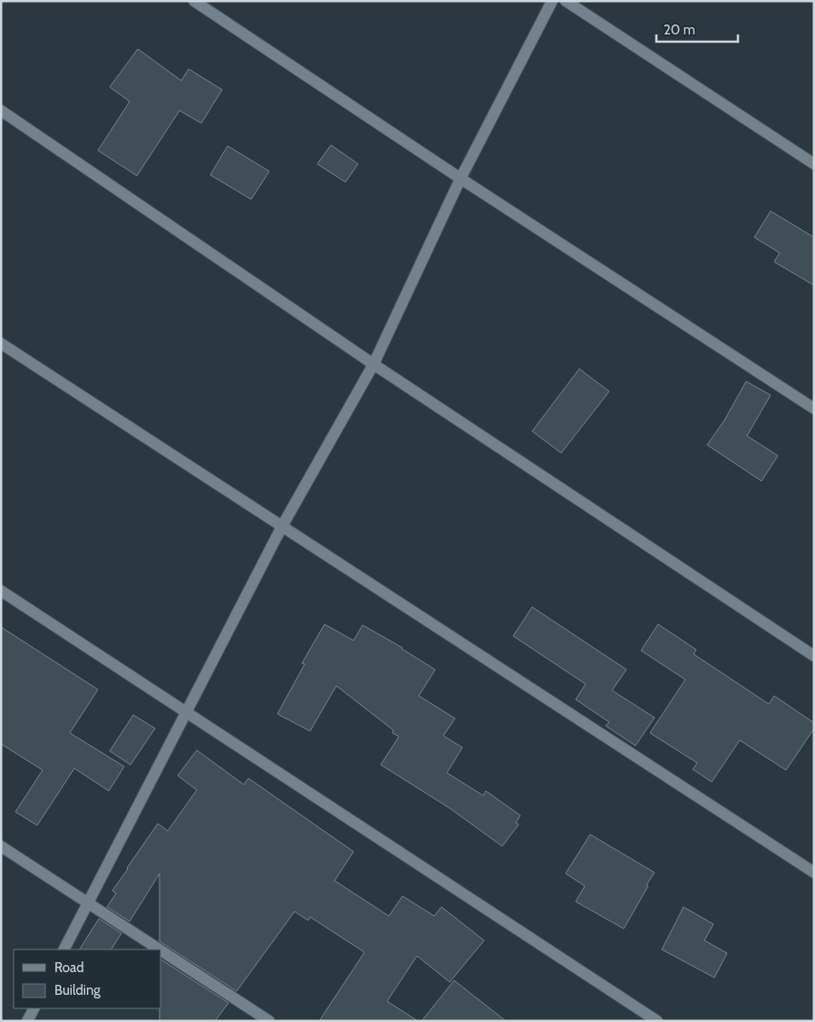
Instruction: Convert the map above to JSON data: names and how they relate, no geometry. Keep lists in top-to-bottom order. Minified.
{"legend":["Road","Building"],"scale_bar":"20 m"}
